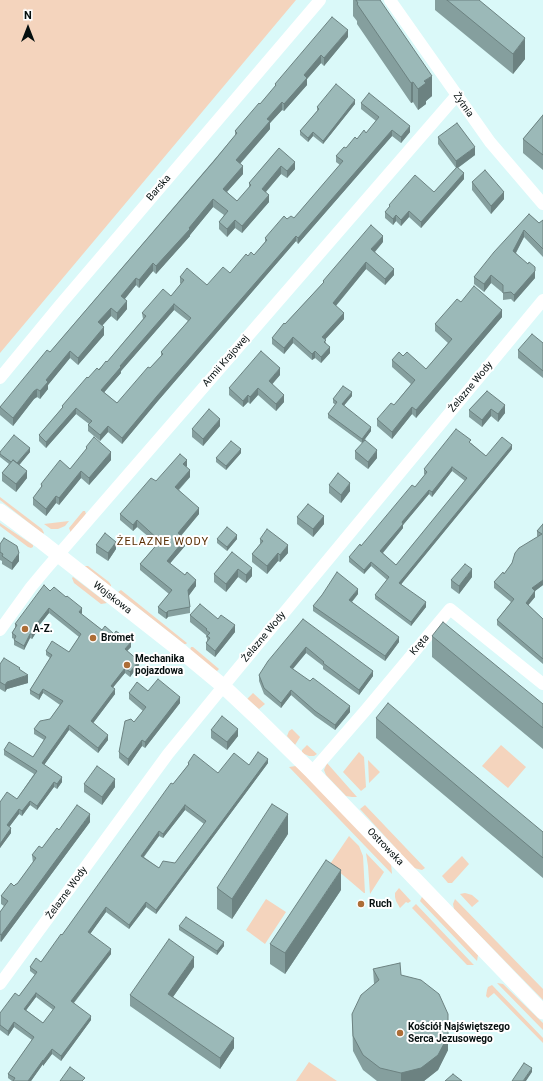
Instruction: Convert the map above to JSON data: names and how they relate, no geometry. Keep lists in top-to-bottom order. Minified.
{"streets":{"street":["Żytnia","Barska","Armii Krajowej","Żelazne Wody","Wojskowa","Kręta","Ostrowska"]},"crossings":[["Żytnia","Armii Krajowej"],["Armii Krajowej","Wojskowa"],["Żelazne Wody","Wojskowa"],["Żelazne Wody","Ostrowska"],["Wojskowa","Ostrowska"],["Kręta","Ostrowska"]],"districts":["ŻELAZNE WODY"],"places":["A-Z.","Bromet","Mechanika pojazdowa","Ruch","Kościół Najświętszego Serca Jezusowego"],"north":"top"}
